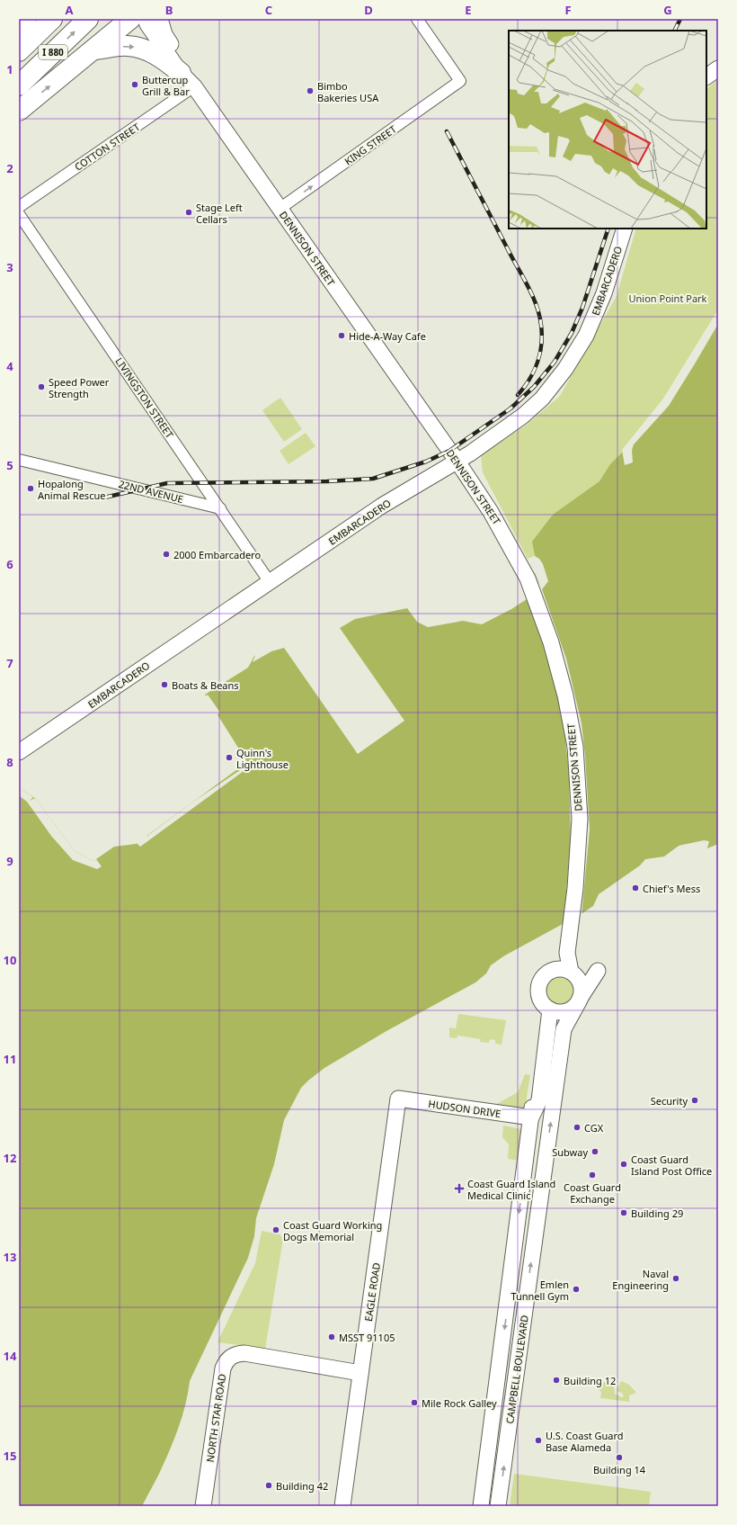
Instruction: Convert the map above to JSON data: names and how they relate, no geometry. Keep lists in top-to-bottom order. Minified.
{"streets":{"highway":["I 880"],"street":["KING STREET","COTTON STREET","DENNISON STREET","EMBARCADERO","LIVINGSTON STREET","22ND AVENUE","HUDSON DRIVE","EAGLE ROAD","CAMPBELL BOULEVARD","NORTH STAR ROAD"]},"crossings":[["KING STREET","DENNISON STREET"],["COTTON STREET","DENNISON STREET"],["DENNISON STREET","EMBARCADERO"],["DENNISON STREET","CAMPBELL BOULEVARD"],["EMBARCADERO","LIVINGSTON STREET"],["LIVINGSTON STREET","22ND AVENUE"],["HUDSON DRIVE","EAGLE ROAD"],["HUDSON DRIVE","CAMPBELL BOULEVARD"],["EAGLE ROAD","NORTH STAR ROAD"]],"parks":["Union Point Park"],"places":{"other":["Buttercup Grill & Bar","Bimbo Bakeries USA","Stage Left Cellars","Hide-A-Way Cafe","Speed Power Strength","Hopalong Animal Rescue","2000 Embarcadero","Boats & Beans","Quinn's Lighthouse","Chief's Mess","Security","CGX","Subway","Coast Guard Island Post Office","Coast Guard Exchange","Building 29","Coast Guard Working Dogs Memorial","Naval Engineering","Emlen Tunnell Gym","MSST 91105","Building 12","Mile Rock Galley","U.S. Coast Guard Base Alameda","Building 14","Building 42"],"health":["Coast Guard Island Medical Clinic"]},"grid":{"columns":["A","B","C","D","E","F","G"],"rows":["1","2","3","4","5","6","7","8","9","10","11","12","13","14","15"]}}
